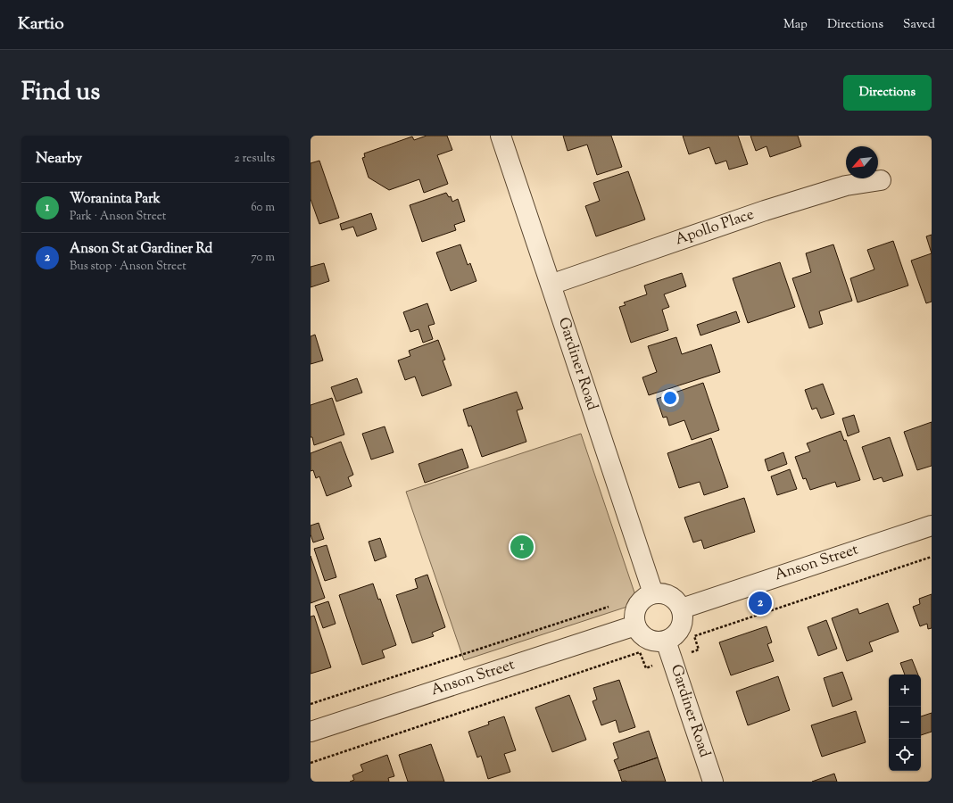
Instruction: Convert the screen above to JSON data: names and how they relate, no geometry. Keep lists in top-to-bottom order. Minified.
{"streets":{"street":["Apollo Place","Gardiner Road","Anson Street"]},"crossings":[["Apollo Place","Gardiner Road"],["Gardiner Road","Anson Street"]],"north":"bottom left","page":{"header":"Kartio","nav":["Map","Directions","Saved"],"title":"Find us","buttons":"Directions","heading":["Nearby","2 results"],"list":[{"mark":"1","name":"Woraninta Park","note":"Park · Anson Street","value":"60 m"},{"mark":"2","name":"Anson St at Gardiner Rd","note":"Bus stop · Anson Street","value":"70 m"}],"pins":["1","2"],"map_buttons":["+","−"]}}
